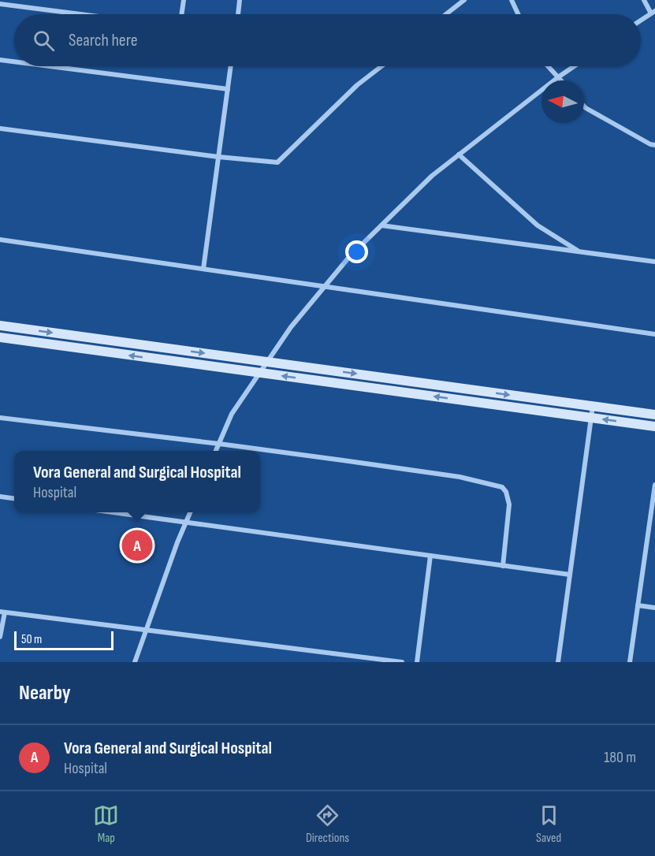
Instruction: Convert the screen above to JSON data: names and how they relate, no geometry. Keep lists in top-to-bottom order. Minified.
{"scale_bar":"50 m","north":"left","page":{"search":"Search here","popup":["Vora General and Surgical Hospital","Hospital"],"pins":"A","scale":"50 m","heading":"Nearby","list":[{"mark":"A","name":"Vora General and Surgical Hospital","note":"Hospital","value":"180 m"}],"nav":["Map","Directions","Saved"]}}
